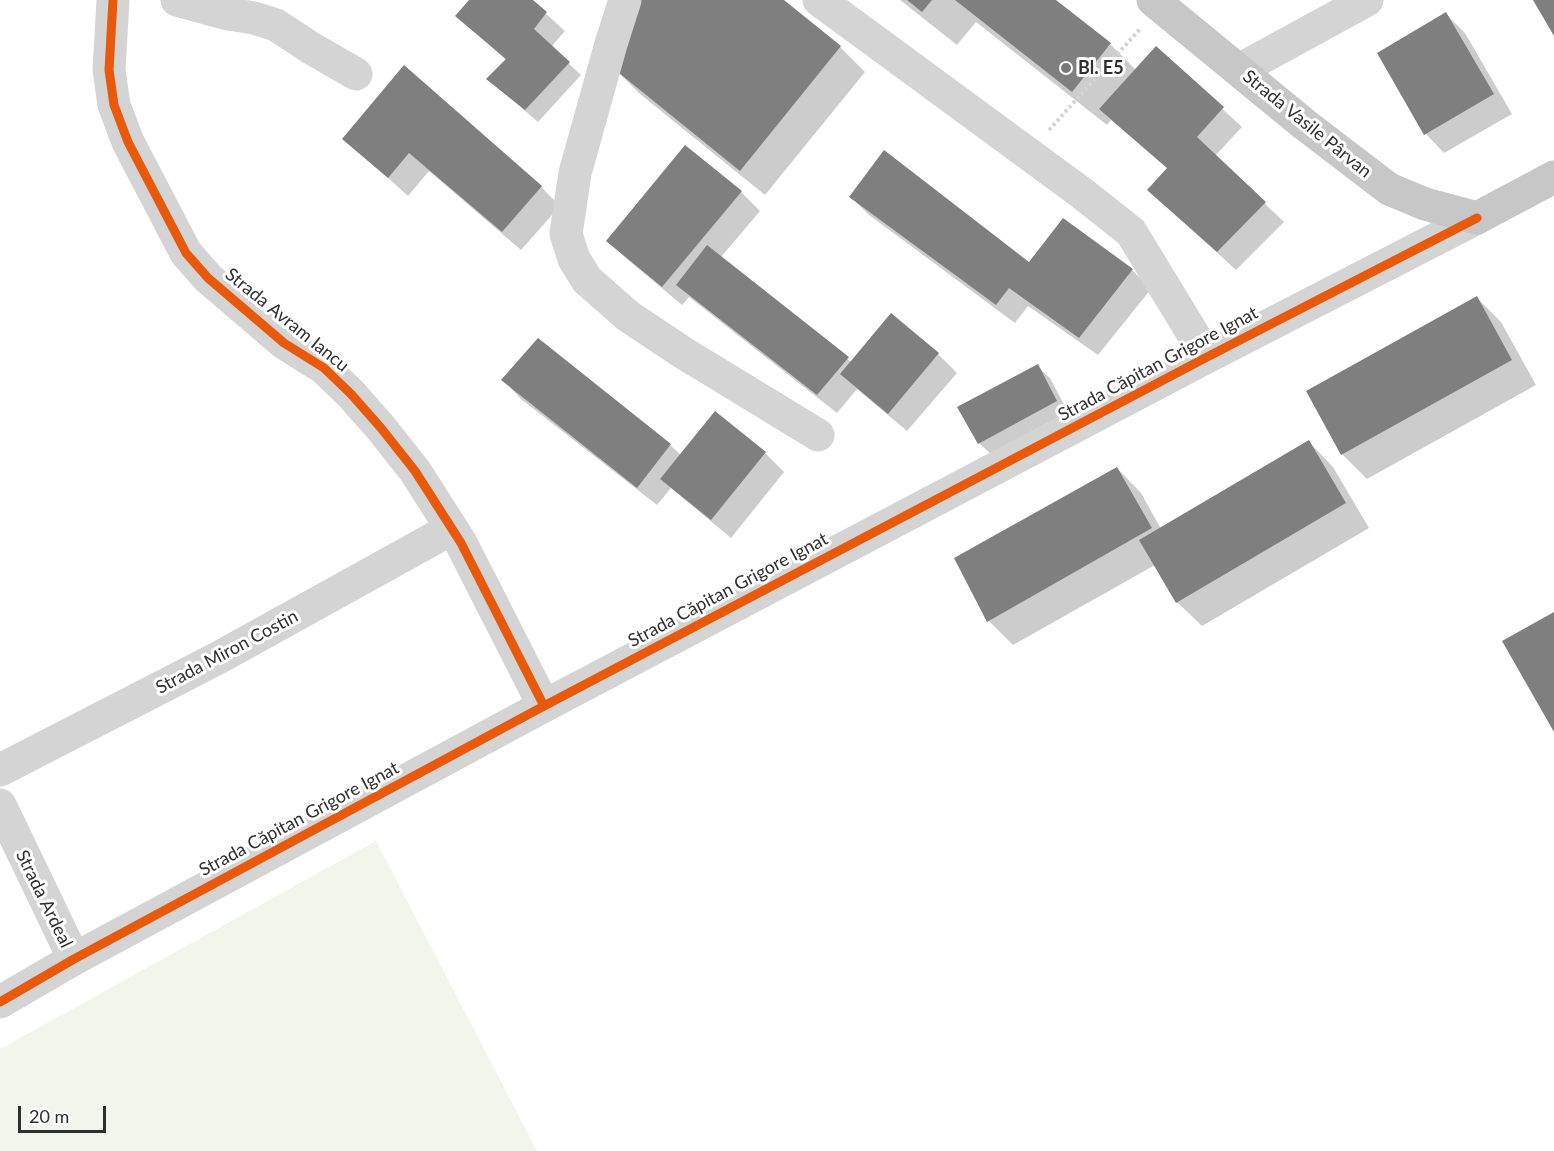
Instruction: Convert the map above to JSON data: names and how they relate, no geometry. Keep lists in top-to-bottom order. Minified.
{"streets":{"main road":["Strada Vasile Pârvan","Strada Căpitan Grigore Ignat"],"street":["Strada Avram Iancu","Strada Miron Costin","Strada Ardeal"]},"crossings":[["Strada Vasile Pârvan","Strada Căpitan Grigore Ignat"],["Strada Avram Iancu","Strada Căpitan Grigore Ignat"],["Strada Avram Iancu","Strada Miron Costin"],["Strada Căpitan Grigore Ignat","Strada Ardeal"]],"places":["Bl. E5"],"scale_bar":"20 m"}
